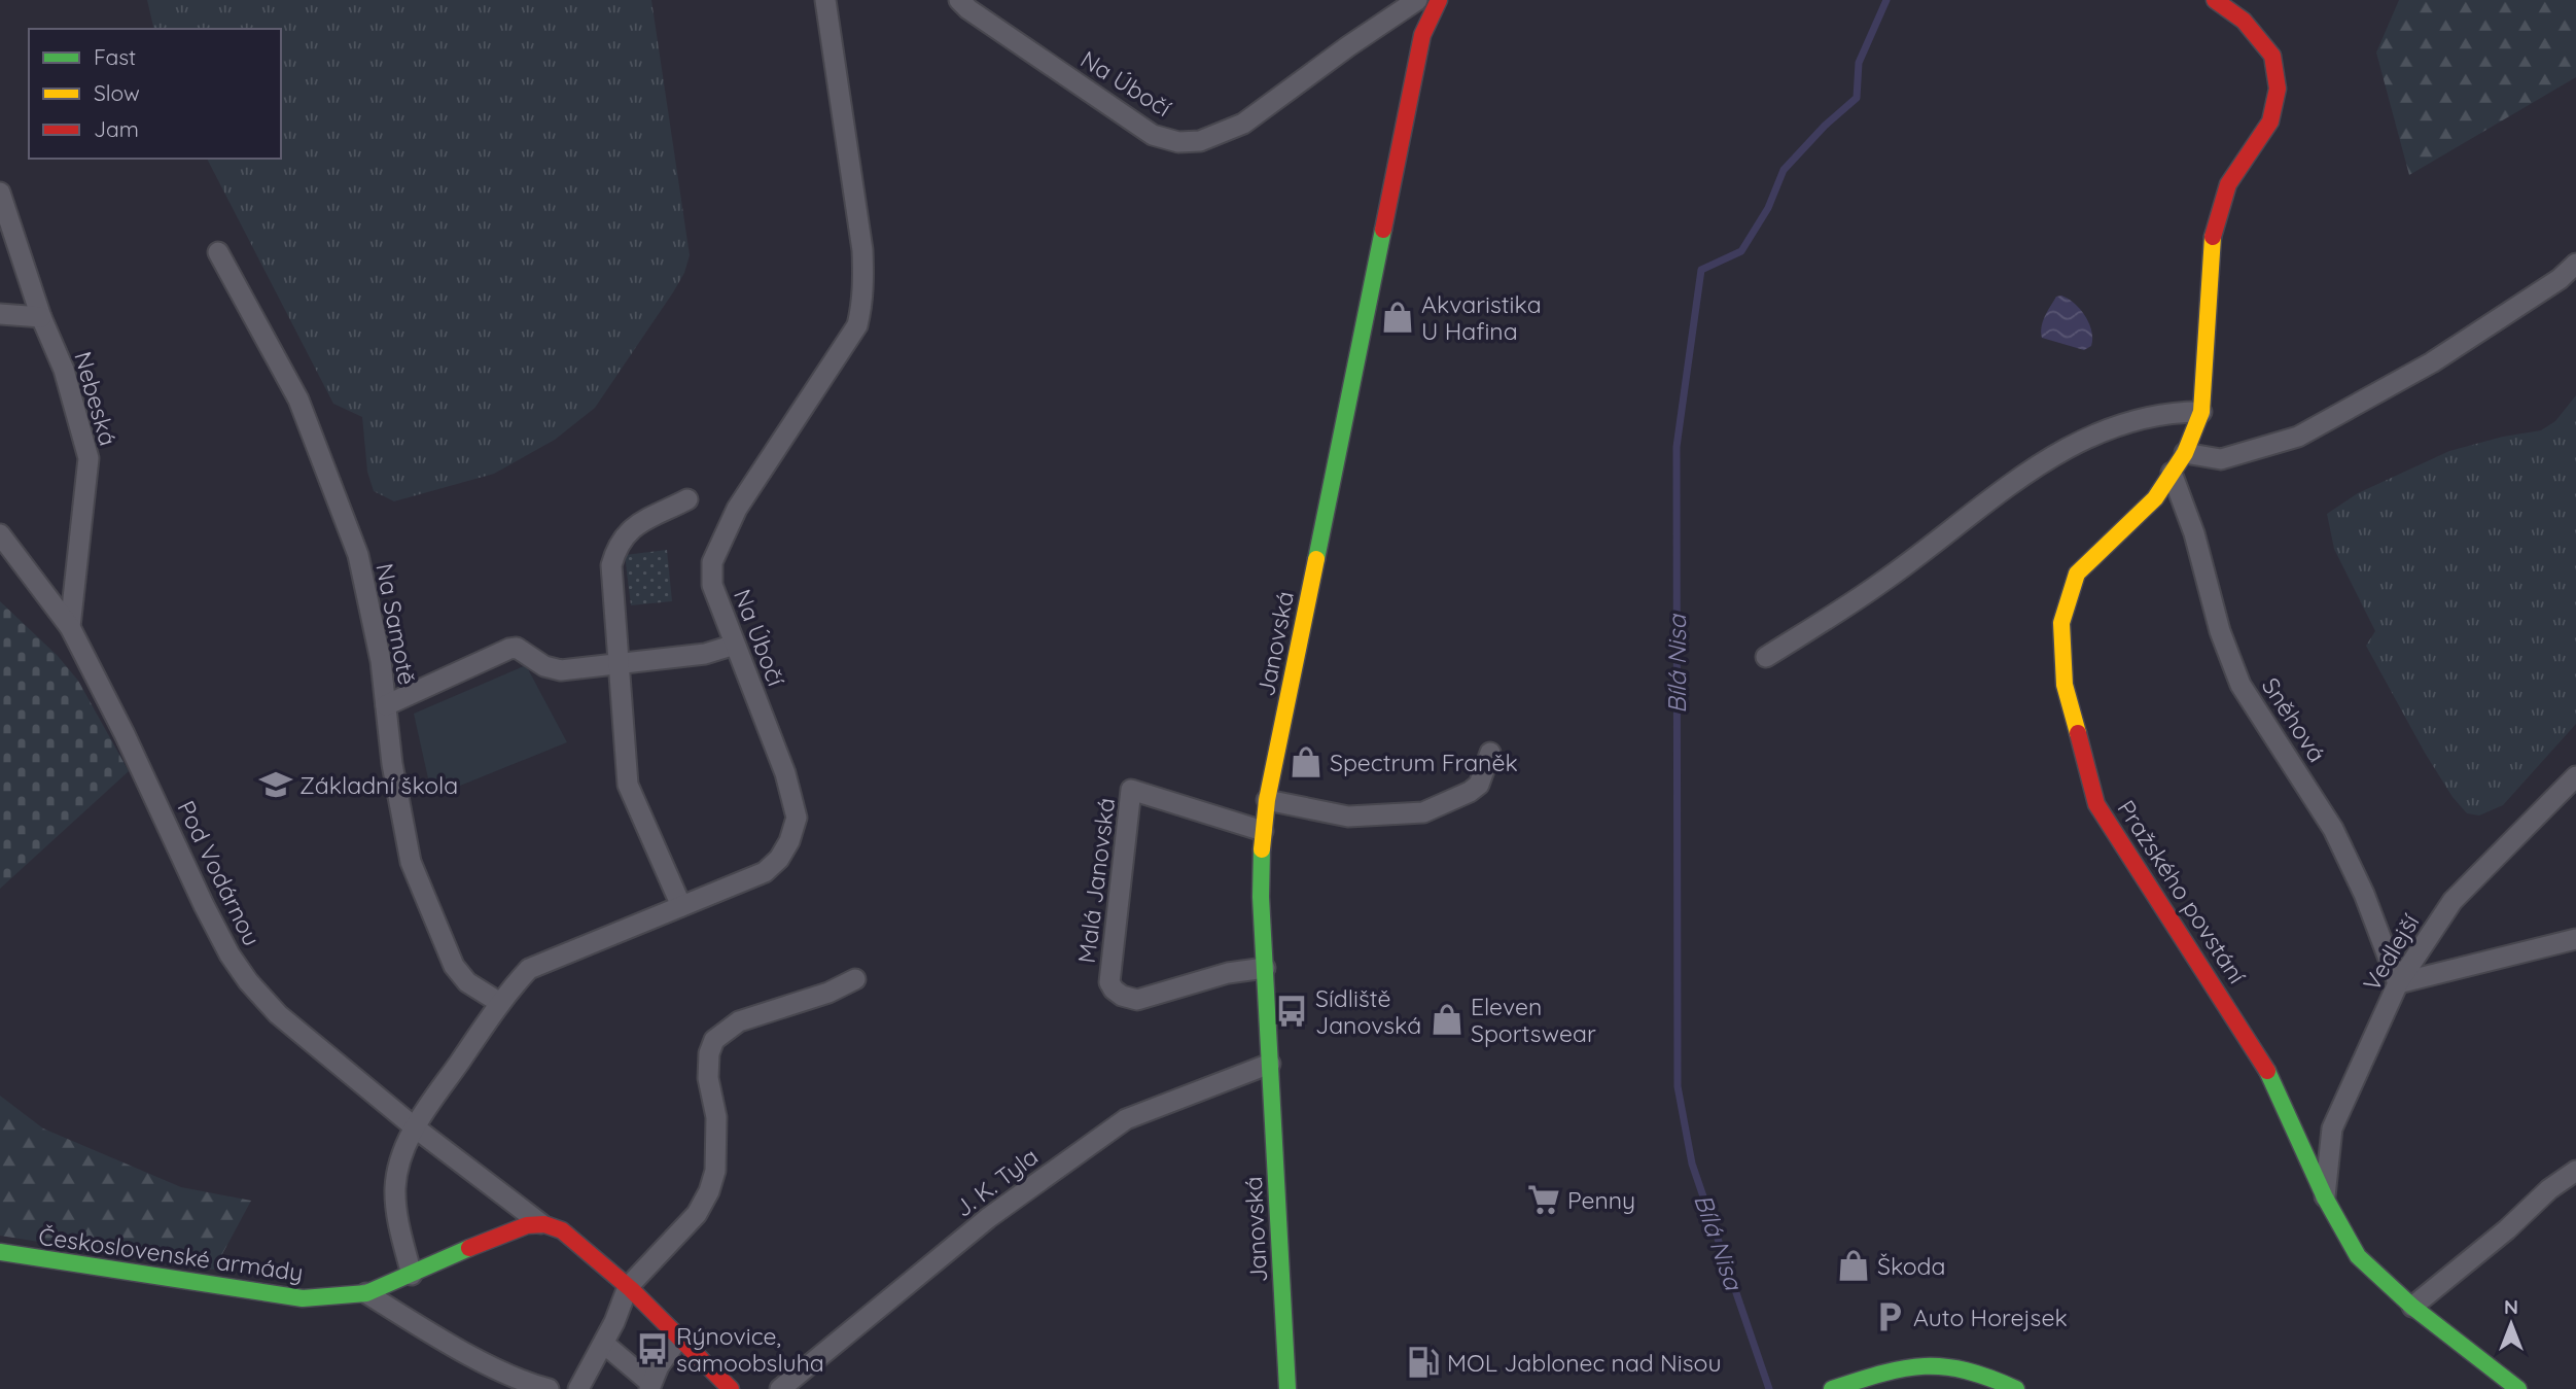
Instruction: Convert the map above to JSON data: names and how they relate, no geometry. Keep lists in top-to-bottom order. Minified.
{"streets":{"street":["Na Úbočí","Nebeská","Na Samotě","Janovská","Sněhová","Pod Vodárnou","Malá Janovská","Pražského povstání","Vedlejší","J. K. Tyla","Československé armády"]},"crossings":[["Na Úbočí","Na Samotě"],["Na Úbočí","Pod Vodárnou"],["Na Úbočí","Československé armády"],["Nebeská","Pod Vodárnou"],["Janovská","Malá Janovská"],["Janovská","J. K. Tyla"],["Sněhová","Pražského povstání"],["Sněhová","Vedlejší"],["Pod Vodárnou","Československé armády"],["Pražského povstání","Vedlejší"]],"water":["Bílá Nisa"],"places":{"shop":["Akvaristika U Hafina","Spectrum Franěk","Eleven Sportswear","Škoda"],"school or university":["Základní škola"],"bus stop":["Sídliště Janovská","Rýnovice, samoobsluha"],"supermarket":["Penny"],"parking":["Auto Horejsek"],"fuel station":["MOL Jablonec nad Nisou"]},"legend":["Fast","Slow","Jam"],"north":"top"}
